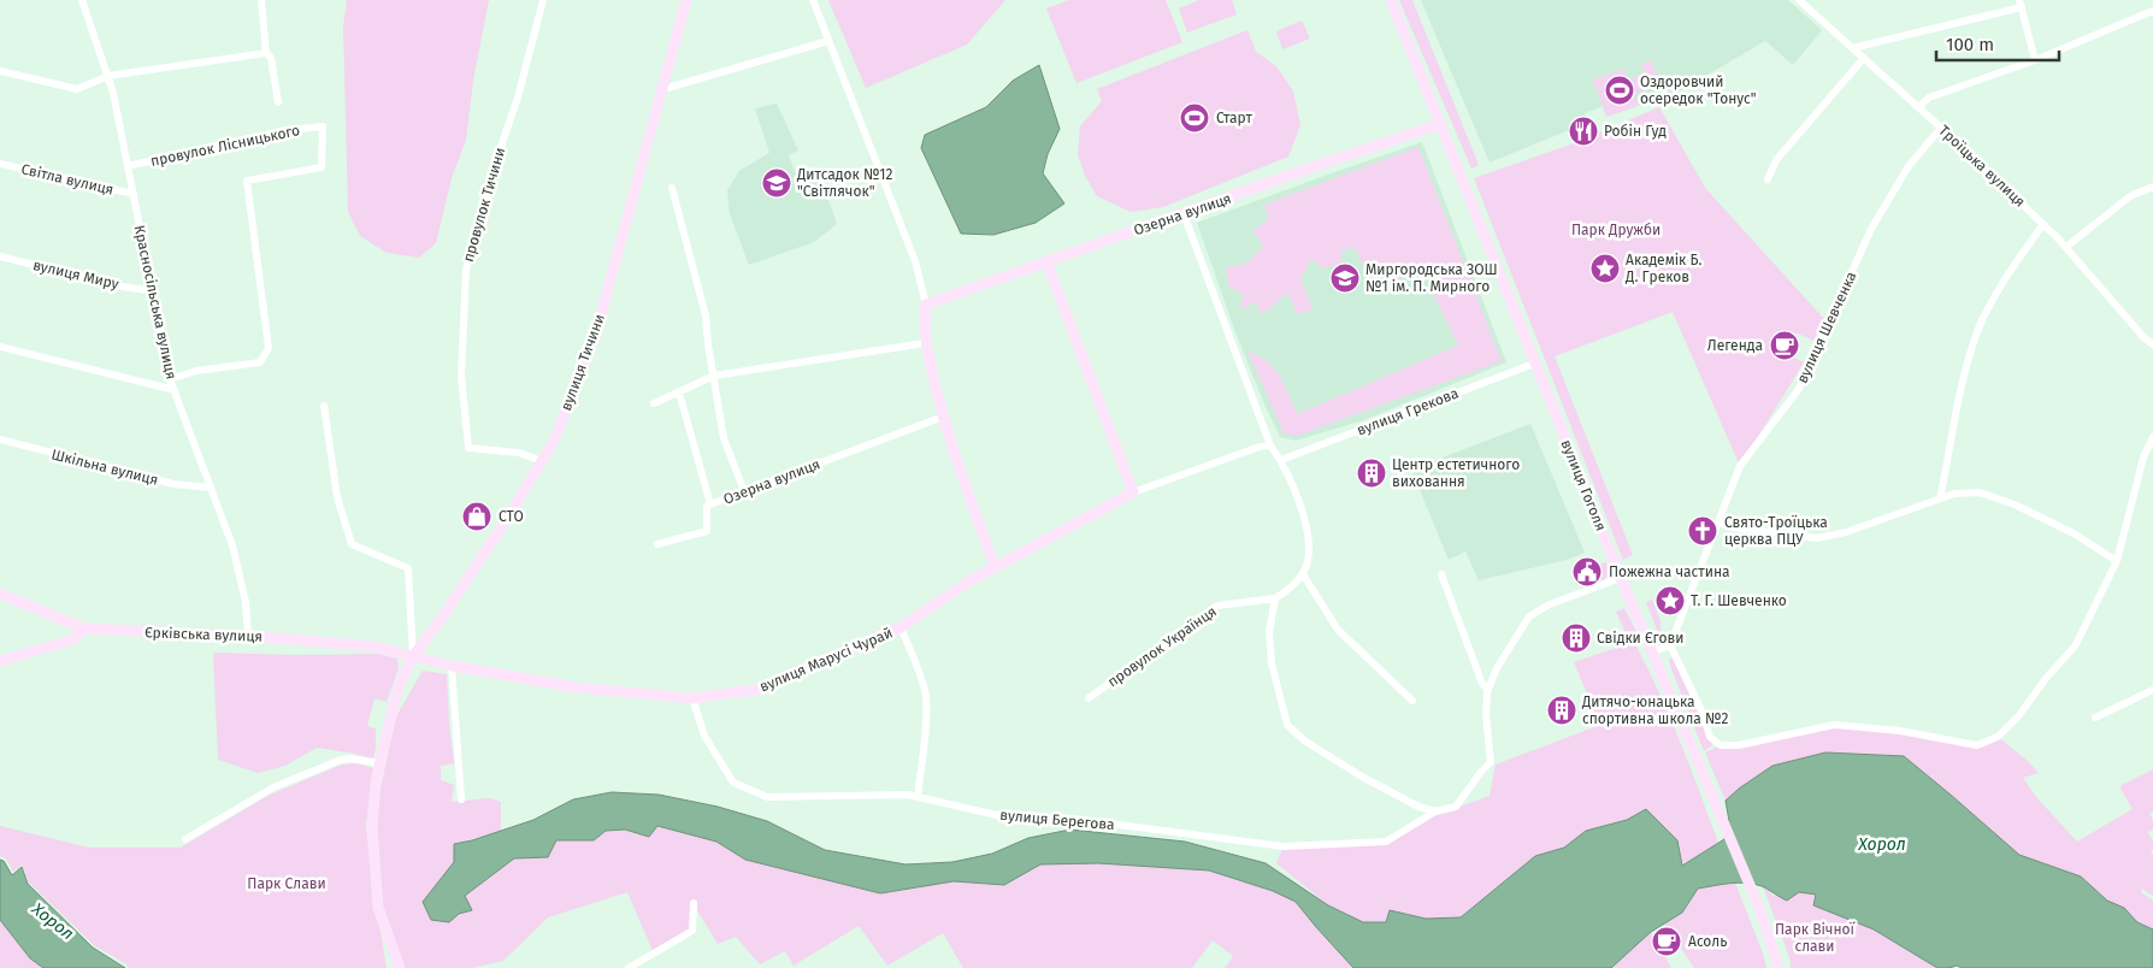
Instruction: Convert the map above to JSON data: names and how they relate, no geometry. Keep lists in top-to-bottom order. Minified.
{"streets":{"street":["провулок Лісницького","Троїцька вулиця","Світла вулиця","провулок Тичини","Озерна вулиця","вулиця Миру","Красносільська вулиця","вулиця Шевченка","вулиця Тичини","вулиця Грекова","Шкільна вулиця","вулиця Гоголя","Єрківська вулиця","провулок Українця","вулиця Марусі Чурай","вулиця Берегова"]},"crossings":[["провулок Лісницького","Красносільська вулиця"],["Троїцька вулиця","вулиця Шевченка"],["Світла вулиця","Красносільська вулиця"],["провулок Тичини","вулиця Тичини"],["Озерна вулиця","вулиця Гоголя"],["вулиця Миру","Красносільська вулиця"],["Красносільська вулиця","Шкільна вулиця"],["Красносільська вулиця","Єрківська вулиця"],["вулиця Тичини","Єрківська вулиця"],["вулиця Тичини","вулиця Марусі Чурай"],["вулиця Грекова","вулиця Гоголя"],["Єрківська вулиця","вулиця Марусі Чурай"],["вулиця Марусі Чурай","вулиця Берегова"]],"water":["Хорол"],"parks":["Парк Дружби","Парк Слави","Парк Вічної слави"],"places":{"sports":["Оздоровчий осередок \"Тонус\"","Старт"],"restaurant":["Робін Гуд"],"school or university":["Дитсадок №12 \"Світлячок\"","Миргородська ЗОШ №1 ім. П. Мирного"],"place":["Академік Б. Д. Греков","Т. Г. Шевченко"],"cafe":["Легенда","Асоль"],"building":["Центр естетичного виховання","Свідки Єгови","Дитячо-юнацька спортивна школа №2"],"shop":["СТО"],"church":["Свято-Троїцька церква ПЦУ"],"public building":["Пожежна частина"]},"scale_bar":"100 m"}
